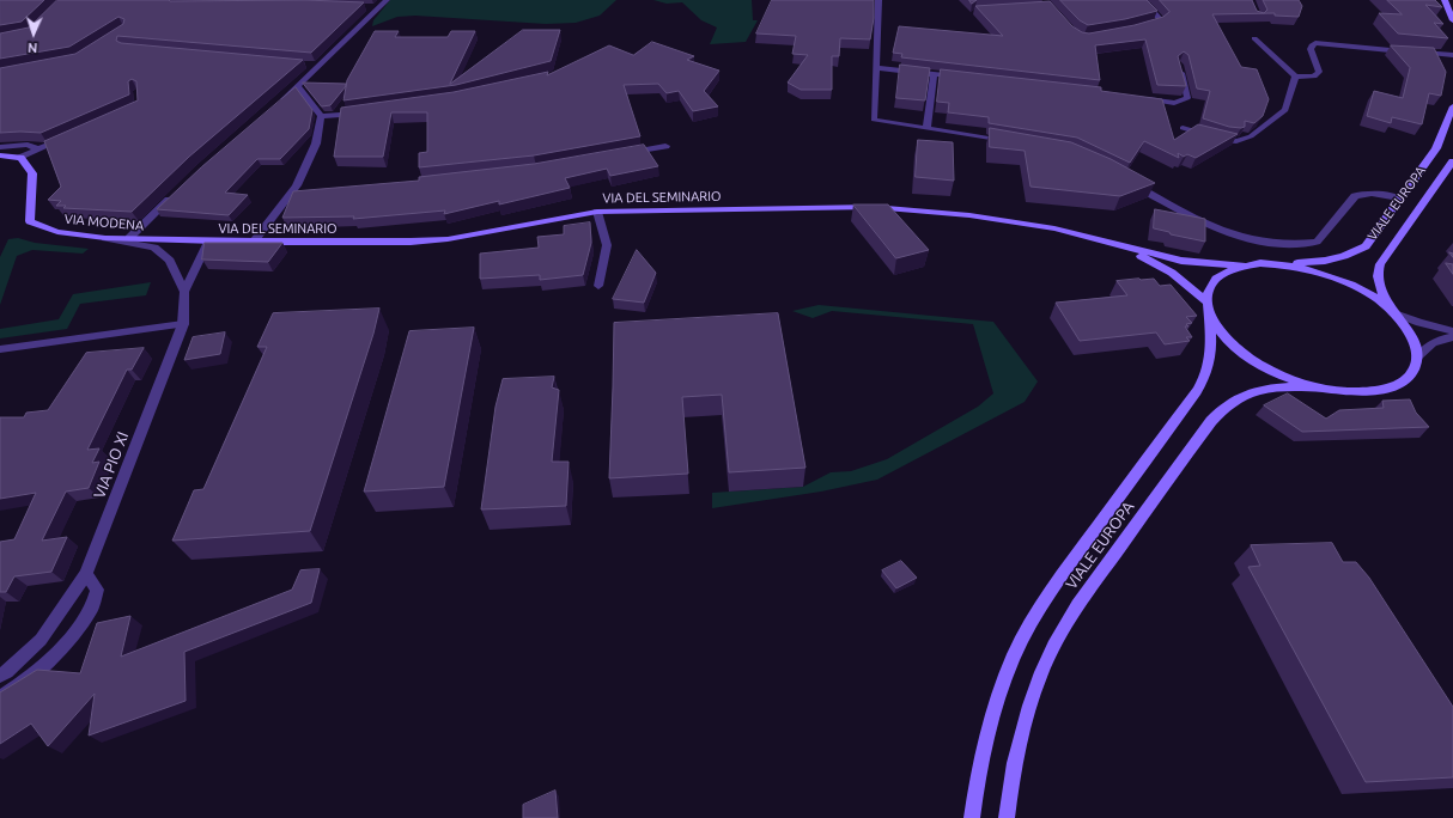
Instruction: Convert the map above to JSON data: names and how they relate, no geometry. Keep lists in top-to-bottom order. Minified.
{"streets":{"main road":["VIA DEL SEMINARIO","VIALE EUROPA","VIA MODENA"],"street":["VIA PIO XI"]},"crossings":[["VIA DEL SEMINARIO","VIA MODENA"],["VIA DEL SEMINARIO","VIA PIO XI"],["VIA MODENA","VIA PIO XI"]],"north":"bottom"}
